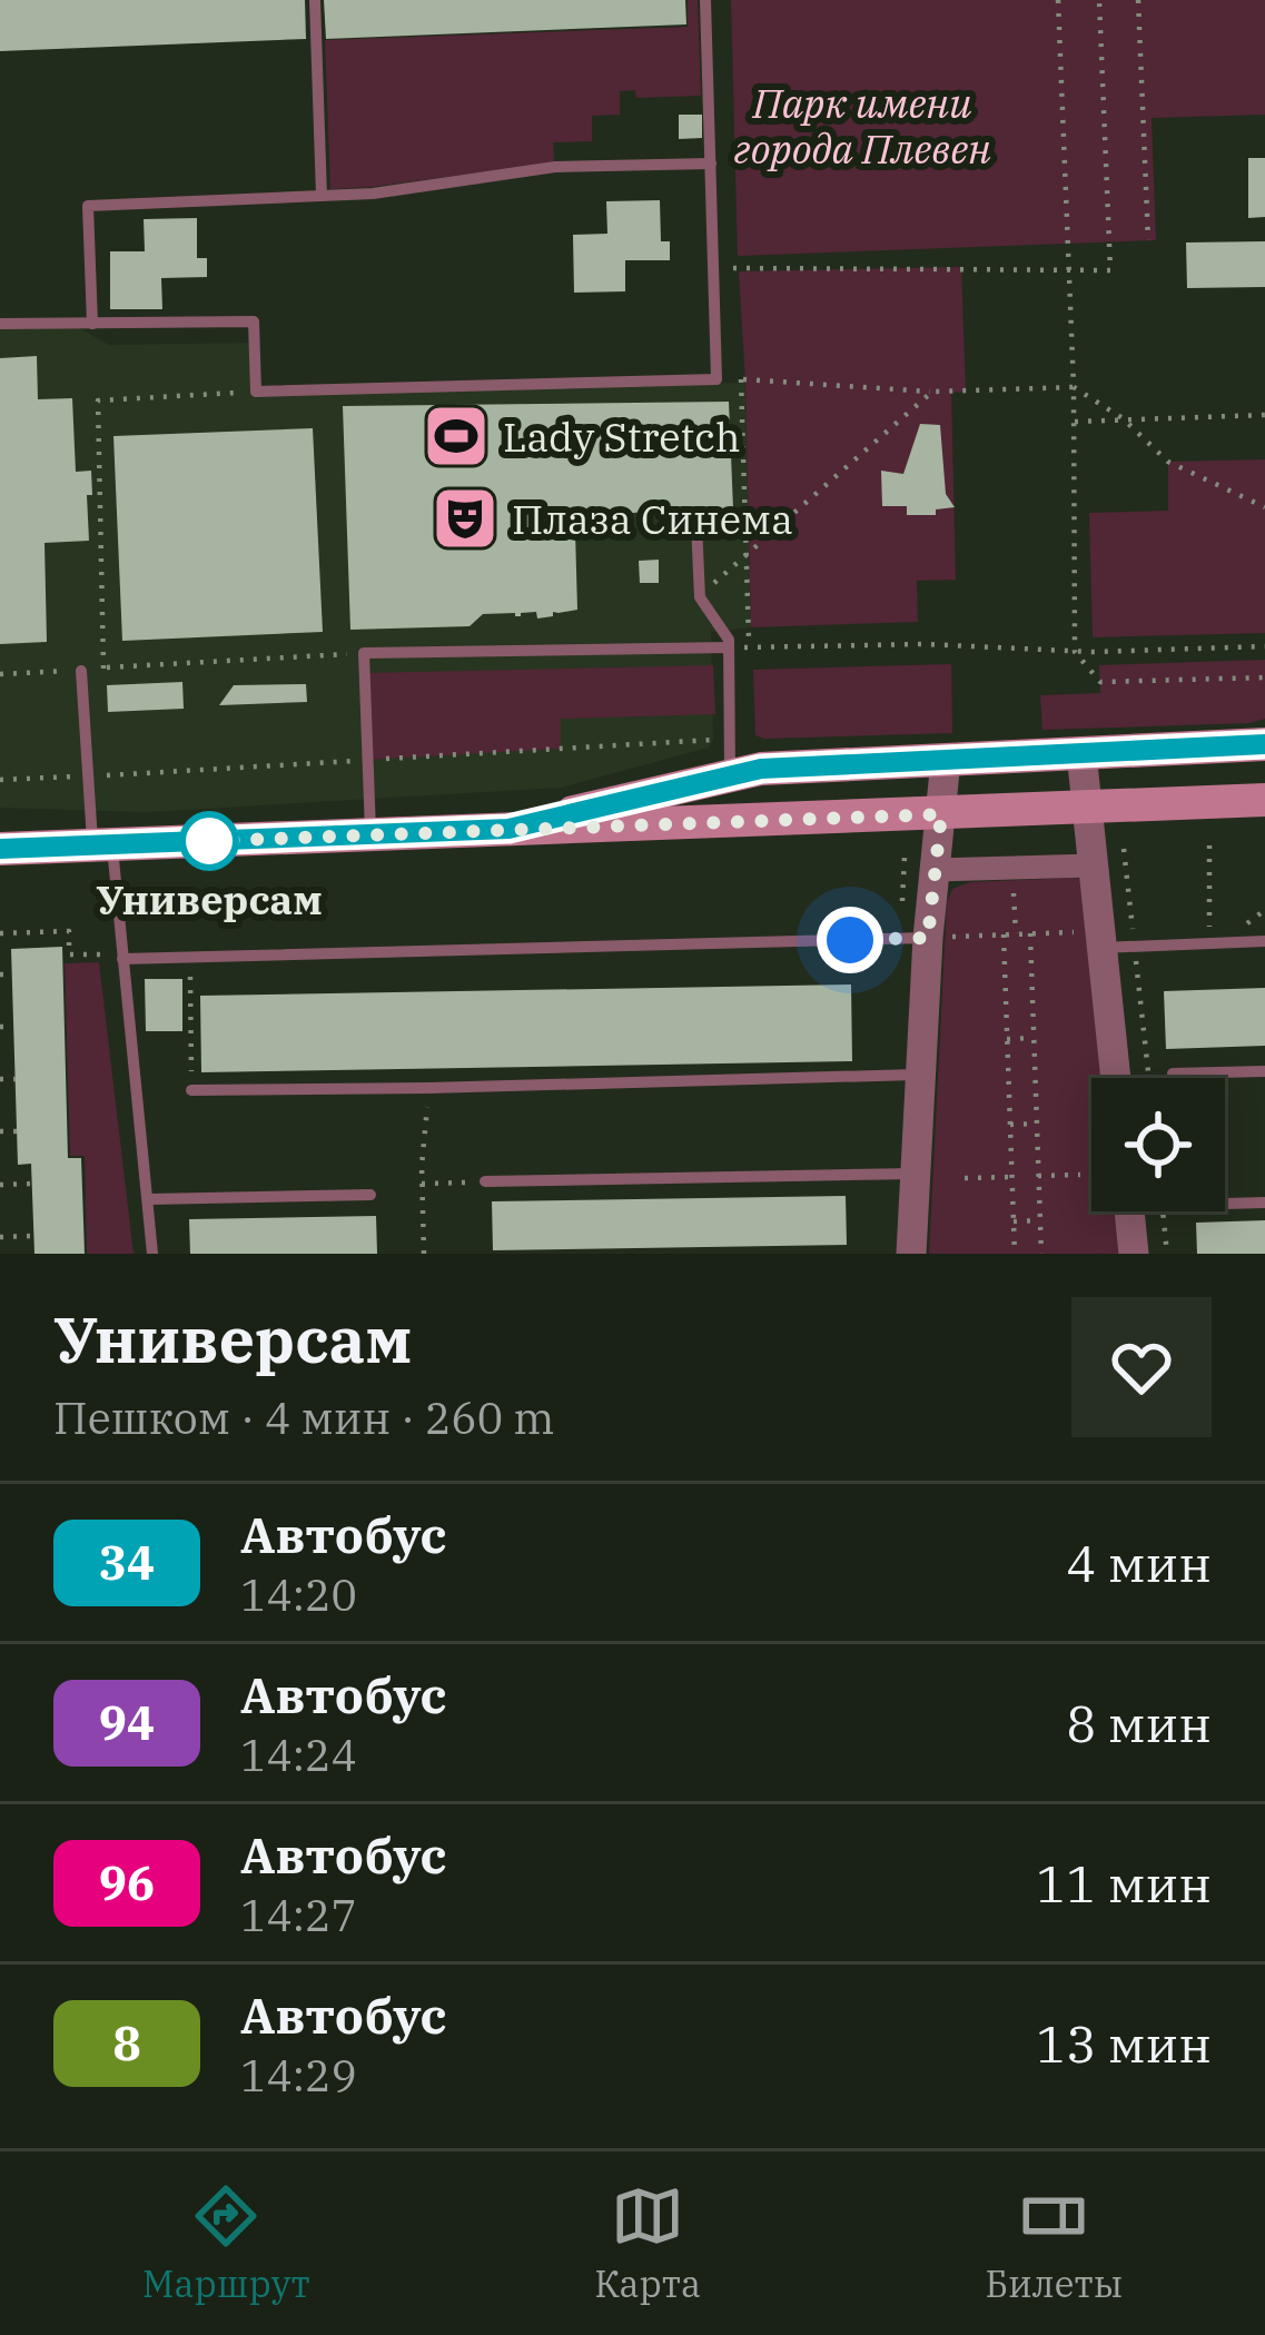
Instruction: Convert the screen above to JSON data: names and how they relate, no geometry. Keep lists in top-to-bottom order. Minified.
{"parks":["Парк имени города Плевен"],"places":{"sports":["Lady Stretch"],"theatre":["Плаза Синема"],"other":["Универсам"]},"lines":["bus line 34"],"page":{"heading":["Универсам","Пешком · 4 мин · 260 m"],"list":[{"mark":"34","name":"Автобус","note":"14:20","value":"4 мин"},{"mark":"94","name":"Автобус","note":"14:24","value":"8 мин"},{"mark":"96","name":"Автобус","note":"14:27","value":"11 мин"},{"mark":"8","name":"Автобус","note":"14:29","value":"13 мин"}],"tabs":["Маршрут","Карта","Билеты"]}}
